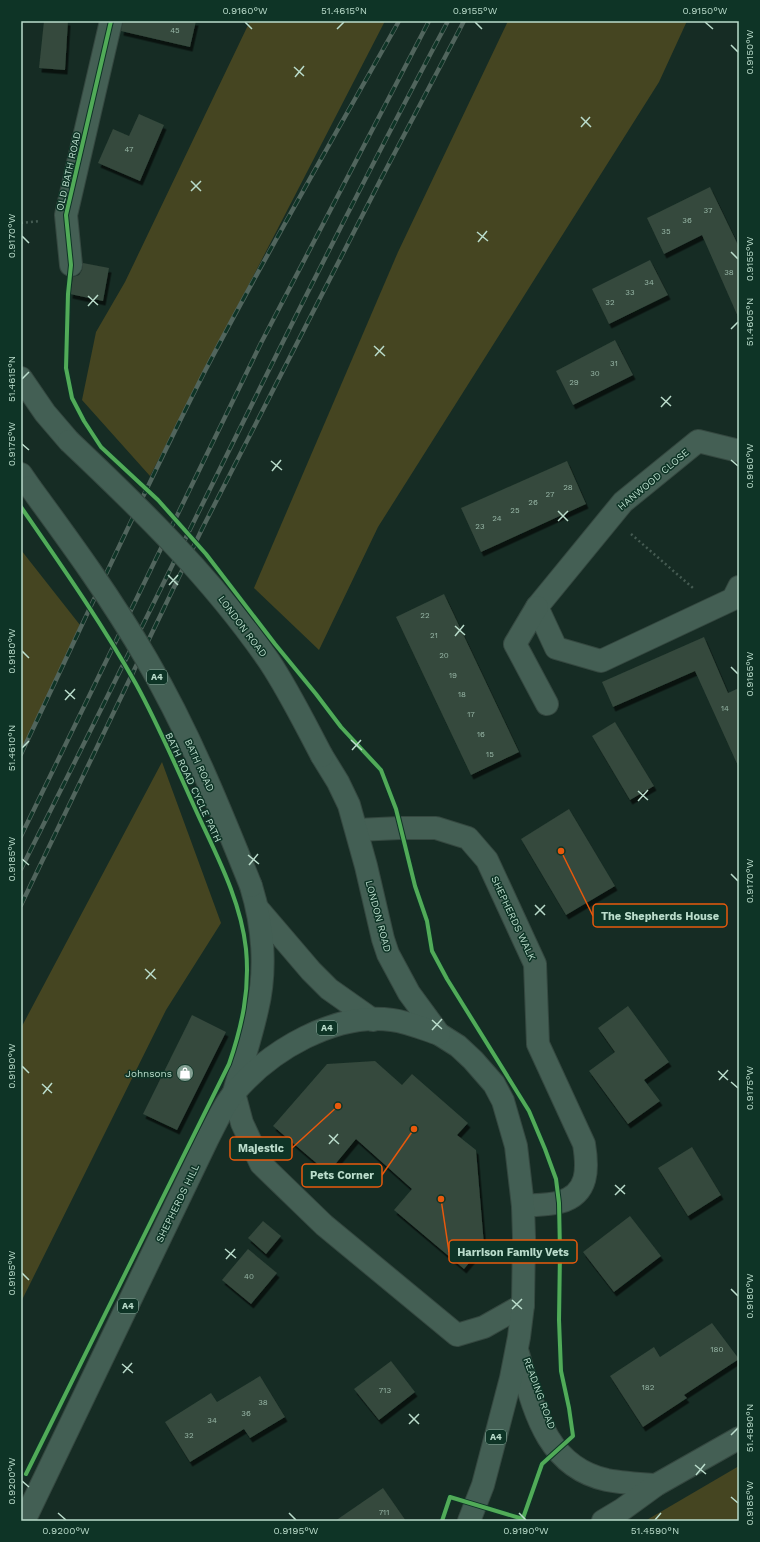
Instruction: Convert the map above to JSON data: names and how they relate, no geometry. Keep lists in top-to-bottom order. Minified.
{"streets":{"main road":["LONDON ROAD","A4","BATH ROAD","SHEPHERDS HILL"],"street":["OLD BATH ROAD","HANWOOD CLOSE","SHEPHERDS WALK","READING ROAD"],"cycle path":["BATH ROAD CYCLE PATH"]},"crossings":[["LONDON ROAD","SHEPHERDS WALK"],["LONDON ROAD","SHEPHERDS HILL"],["LONDON ROAD","READING ROAD"],["BATH ROAD","SHEPHERDS HILL"]],"places":{"other":["The Shepherds House","Majestic","Pets Corner","Harrison Family Vets"],"shop":["Johnsons"]},"house_numbers":["45","47","37","36","35","38","34","33","32","31","30","29","28","27","26","25","24","23","22","21","20","19","18","14","17","16","15","40","180","182","713","38","36","34","32","711"],"coordinates":["0.9160°W","51.4615°N","0.9155°W","0.9150°W","0.9170°W","51.4605°N","0.9175°W","0.9180°W","0.9165°W","51.4610°N","0.9185°W","0.9190°W","0.9195°W","51.4590°N","0.9200°W"]}
